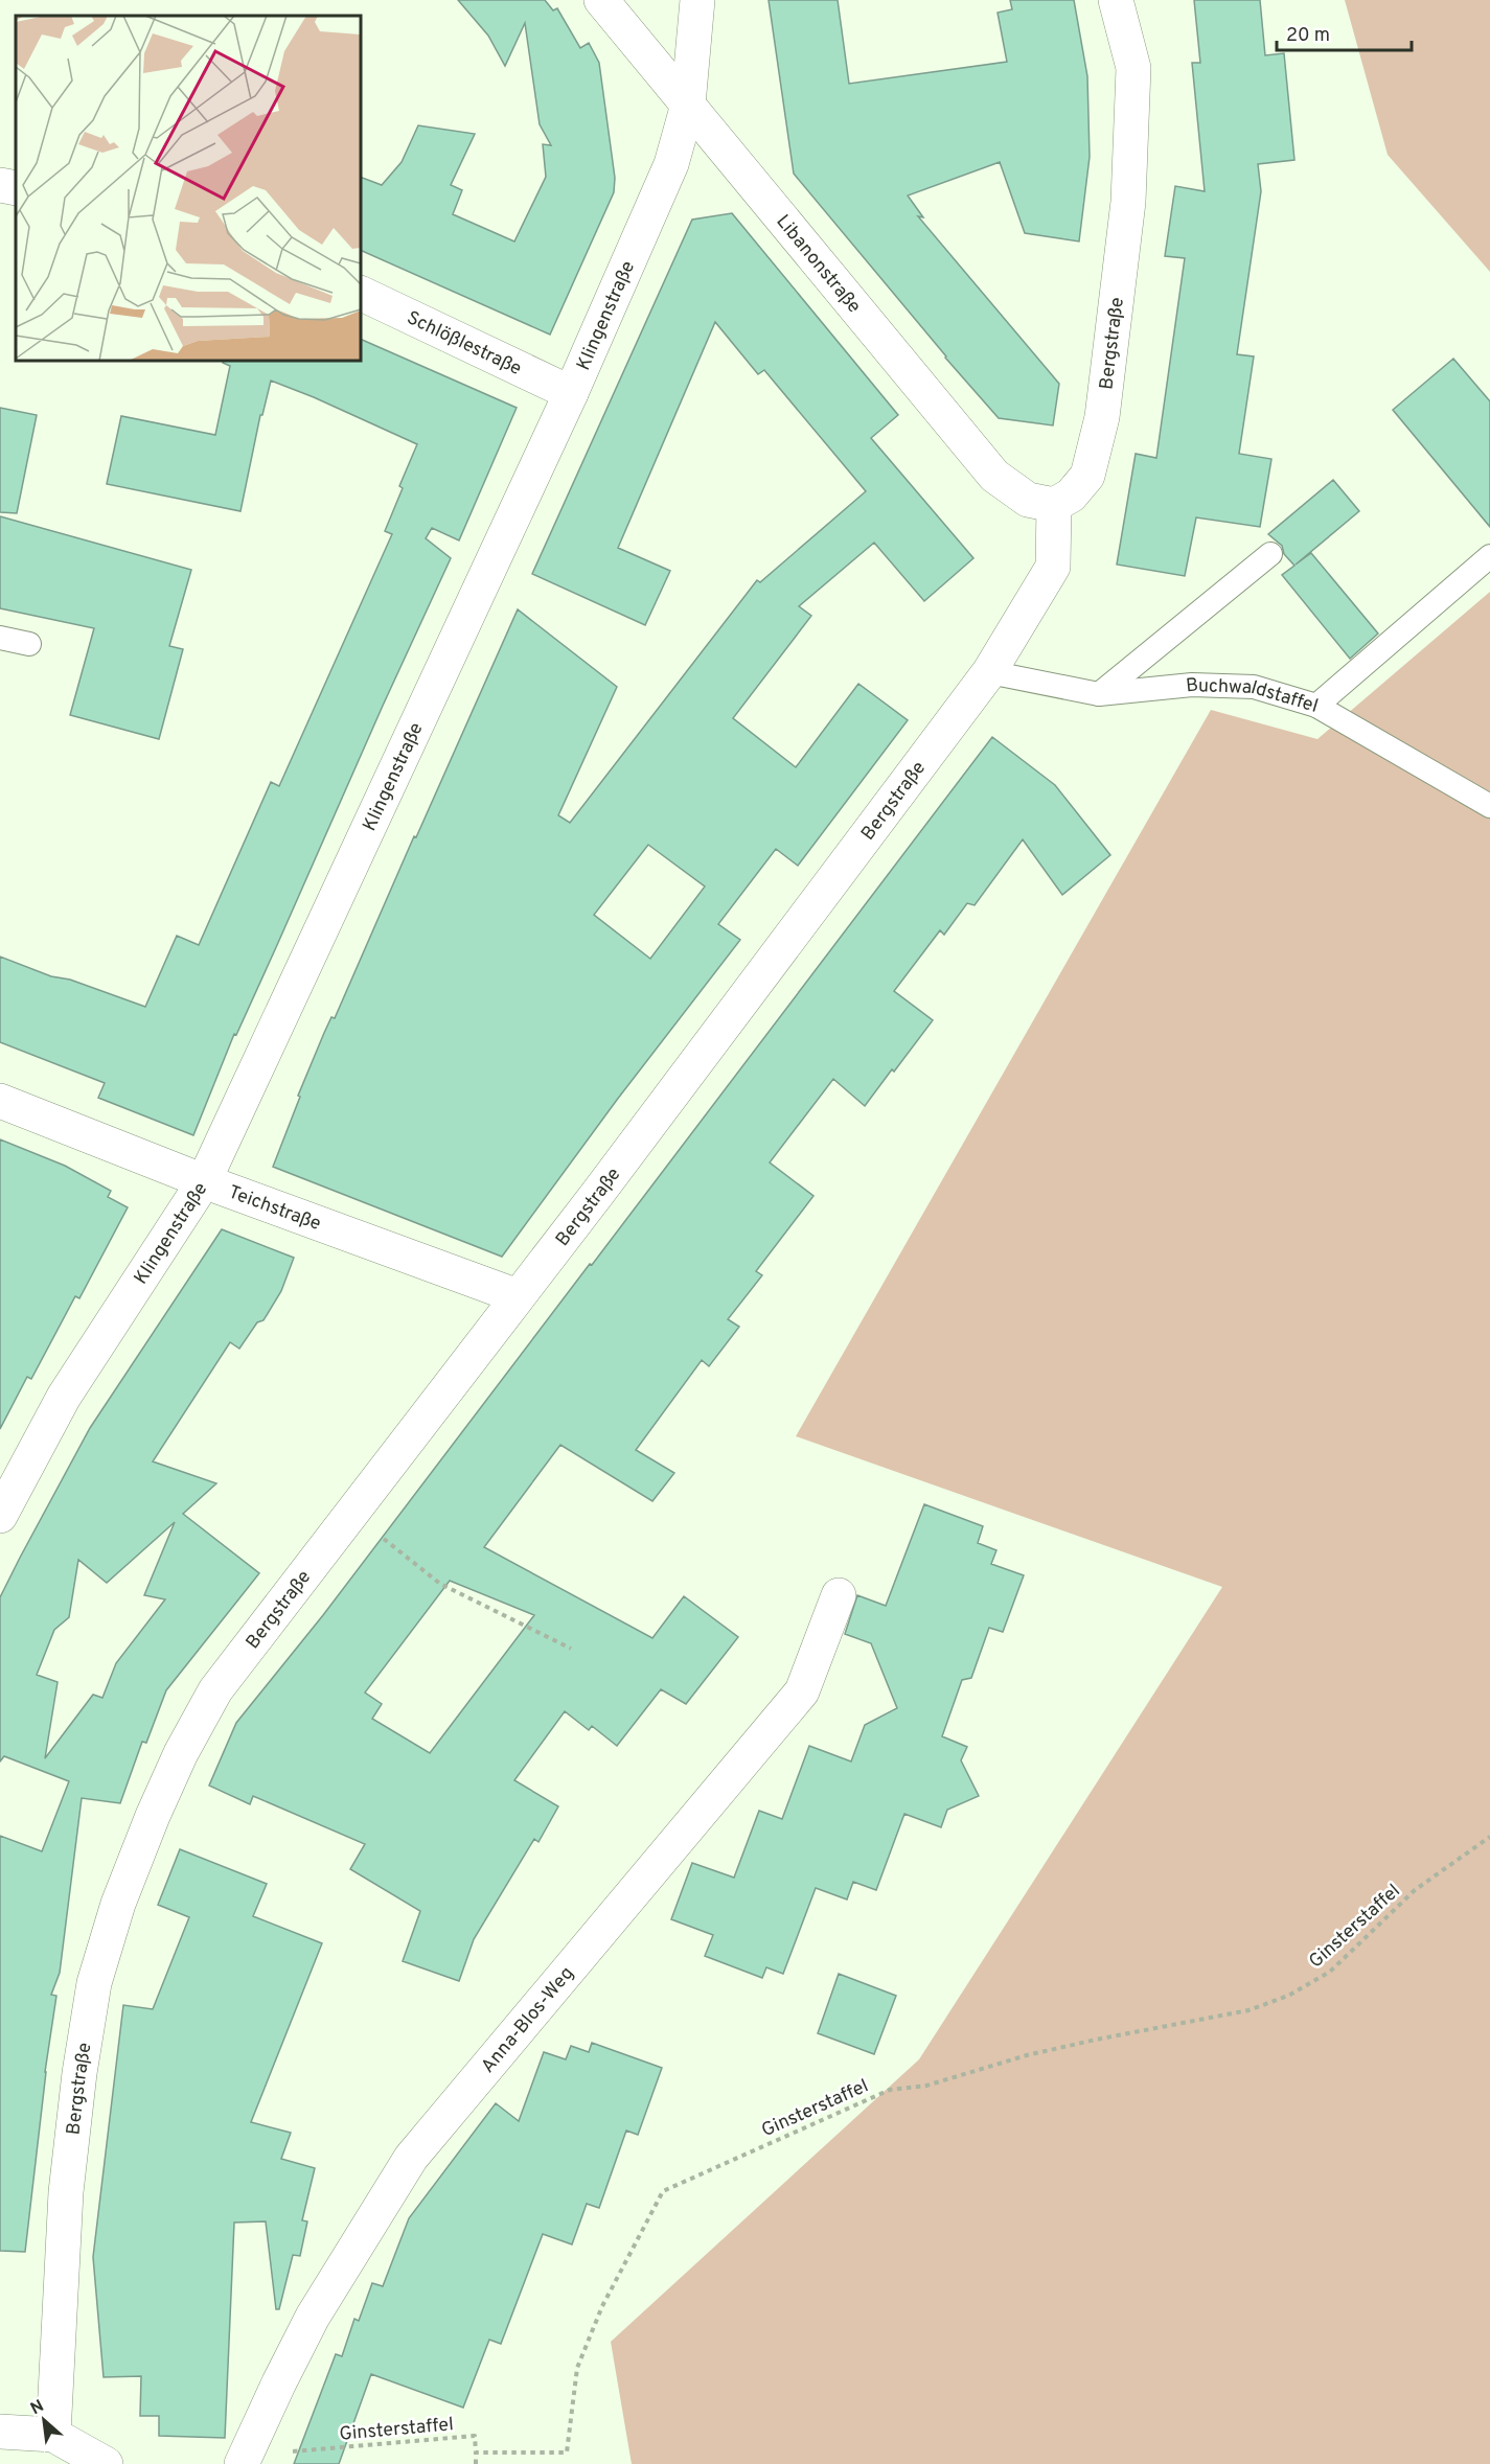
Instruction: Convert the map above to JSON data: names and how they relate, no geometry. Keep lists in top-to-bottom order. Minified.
{"streets":{"street":["Libanonstraße","Klingenstraße","Schlößlestraße","Bergstraße","Teichstraße","Anna-Blos-Weg"],"lane":["Buchwaldstaffel"],"path":["Ginsterstaffel"]},"crossings":[["Libanonstraße","Klingenstraße"],["Libanonstraße","Bergstraße"],["Klingenstraße","Schlößlestraße"],["Klingenstraße","Teichstraße"],["Bergstraße","Buchwaldstaffel"],["Bergstraße","Teichstraße"]],"scale_bar":"20 m","north":"top left"}
